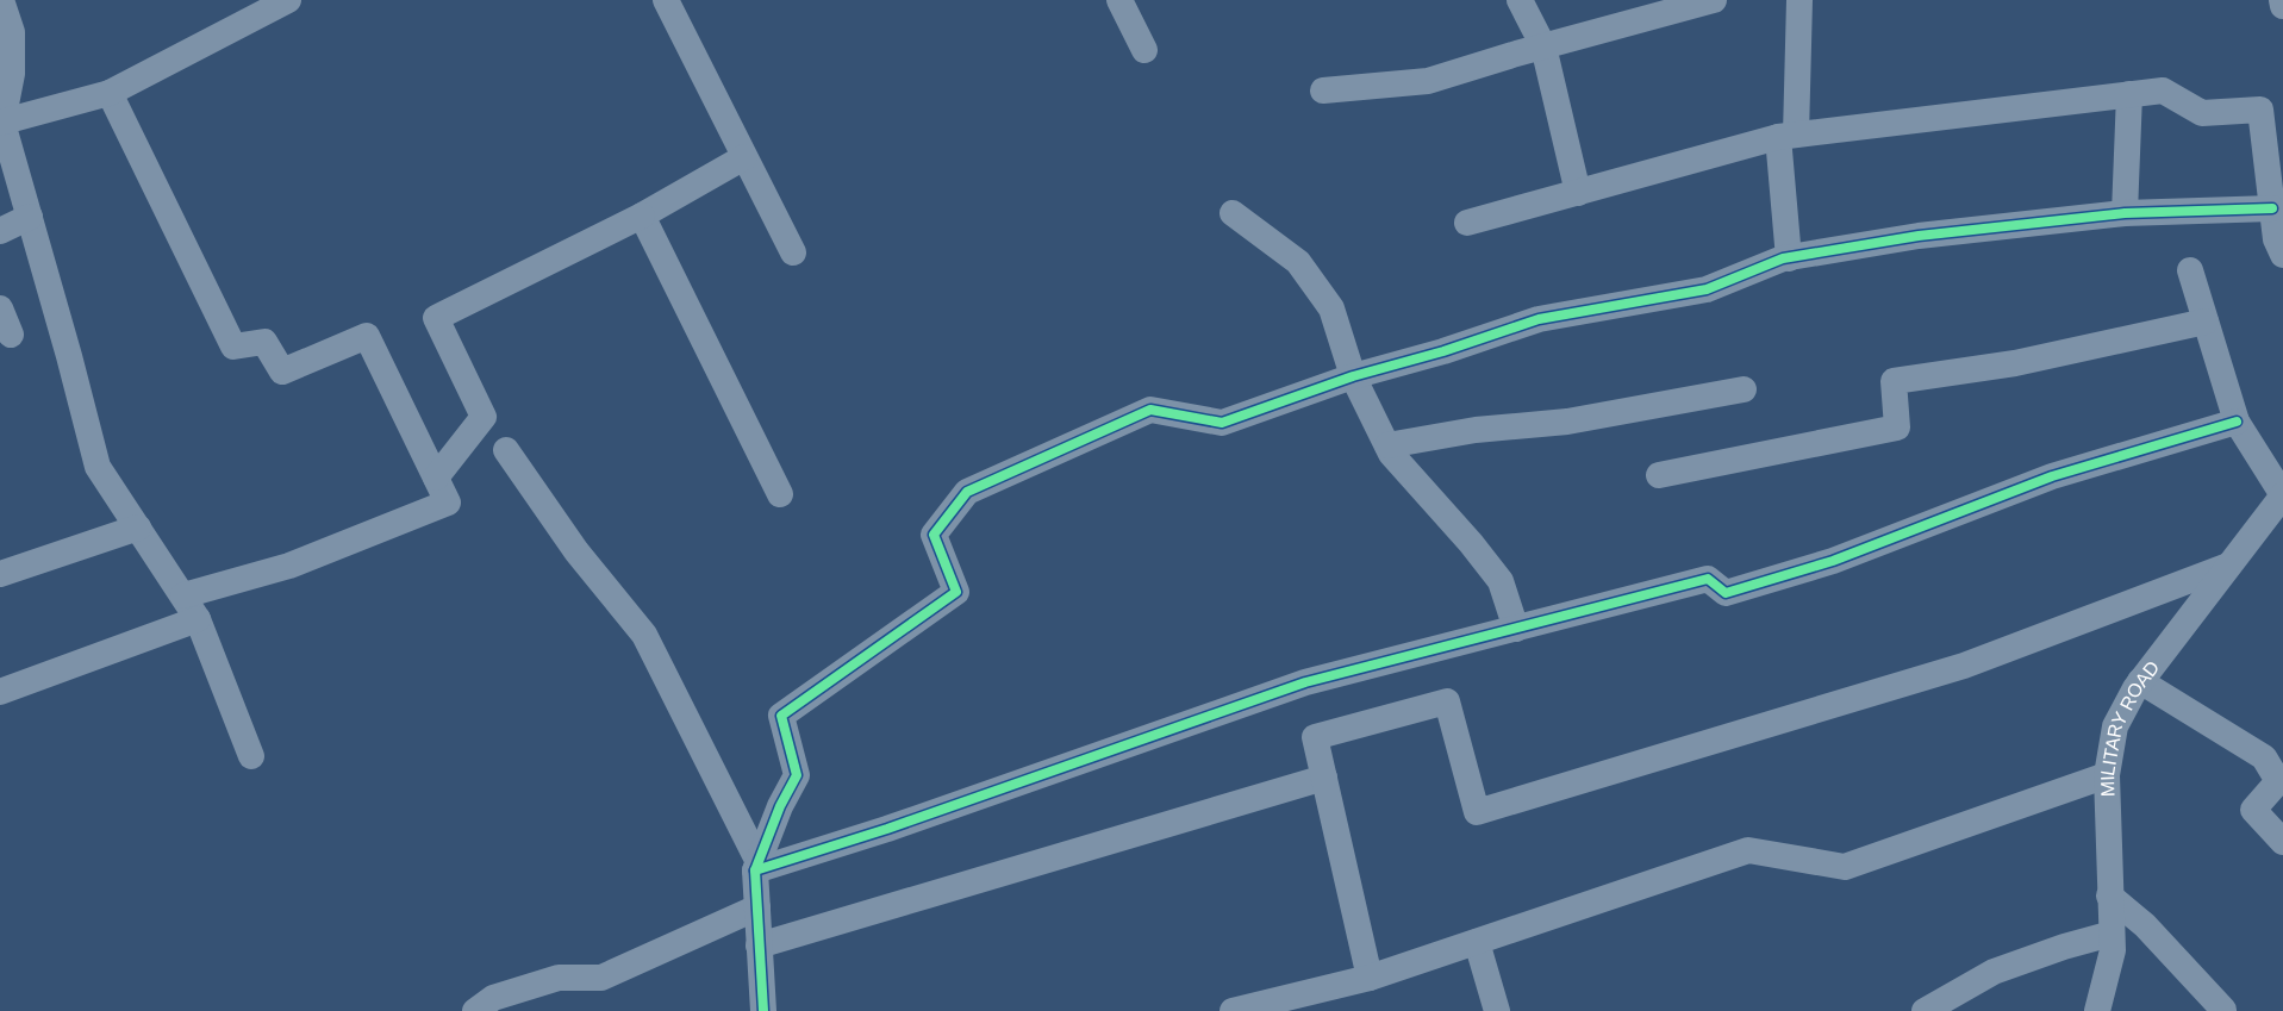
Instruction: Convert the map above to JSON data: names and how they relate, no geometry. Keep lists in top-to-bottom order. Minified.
{"streets":{"street":["MILITARY ROAD"]}}
